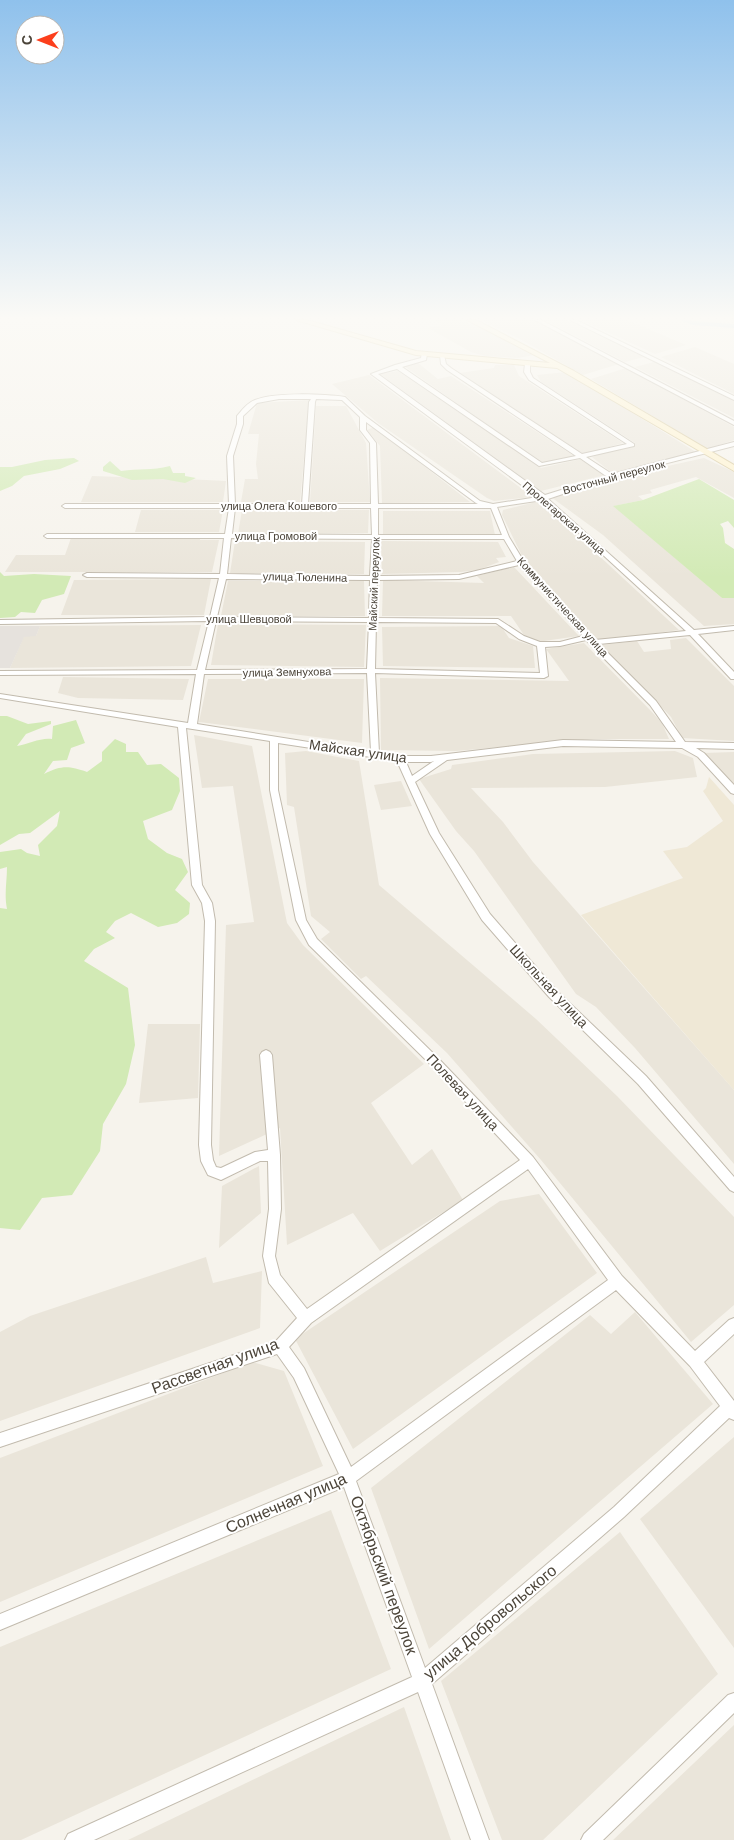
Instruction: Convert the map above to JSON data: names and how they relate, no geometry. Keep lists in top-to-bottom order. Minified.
{"streets":{"street":["Восточный переулок","улица Олега Кошевого","Пролетарская улица","улица Громовой","улица Тюленина","Майский переулок","Коммунистическая улица","улица Шевцовой","улица Земнухова","Майская улица","Школьная улица","Полевая улица","Рассветная улица","Солнечная улица","Октябрьский переулок","улица Добровольского"]},"crossings":[["Восточный переулок","улица Олега Кошевого"],["Восточный переулок","Пролетарская улица"],["Восточный переулок","Коммунистическая улица"],["улица Олега Кошевого","Майский переулок"],["улица Олега Кошевого","Коммунистическая улица"],["улица Громовой","Майский переулок"],["улица Громовой","Коммунистическая улица"],["улица Тюленина","Майский переулок"],["улица Тюленина","Коммунистическая улица"],["Майский переулок","улица Шевцовой"],["Майский переулок","улица Земнухова"],["Майский переулок","Майская улица"],["Коммунистическая улица","Майская улица"],["улица Шевцовой","улица Земнухова"],["Майская улица","Школьная улица"],["Майская улица","Полевая улица"],["Полевая улица","Рассветная улица"],["Полевая улица","Солнечная улица"],["Полевая улица","улица Добровольского"],["Рассветная улица","Октябрьский переулок"],["Солнечная улица","Октябрьский переулок"],["Октябрьский переулок","улица Добровольского"]],"north":"left"}
